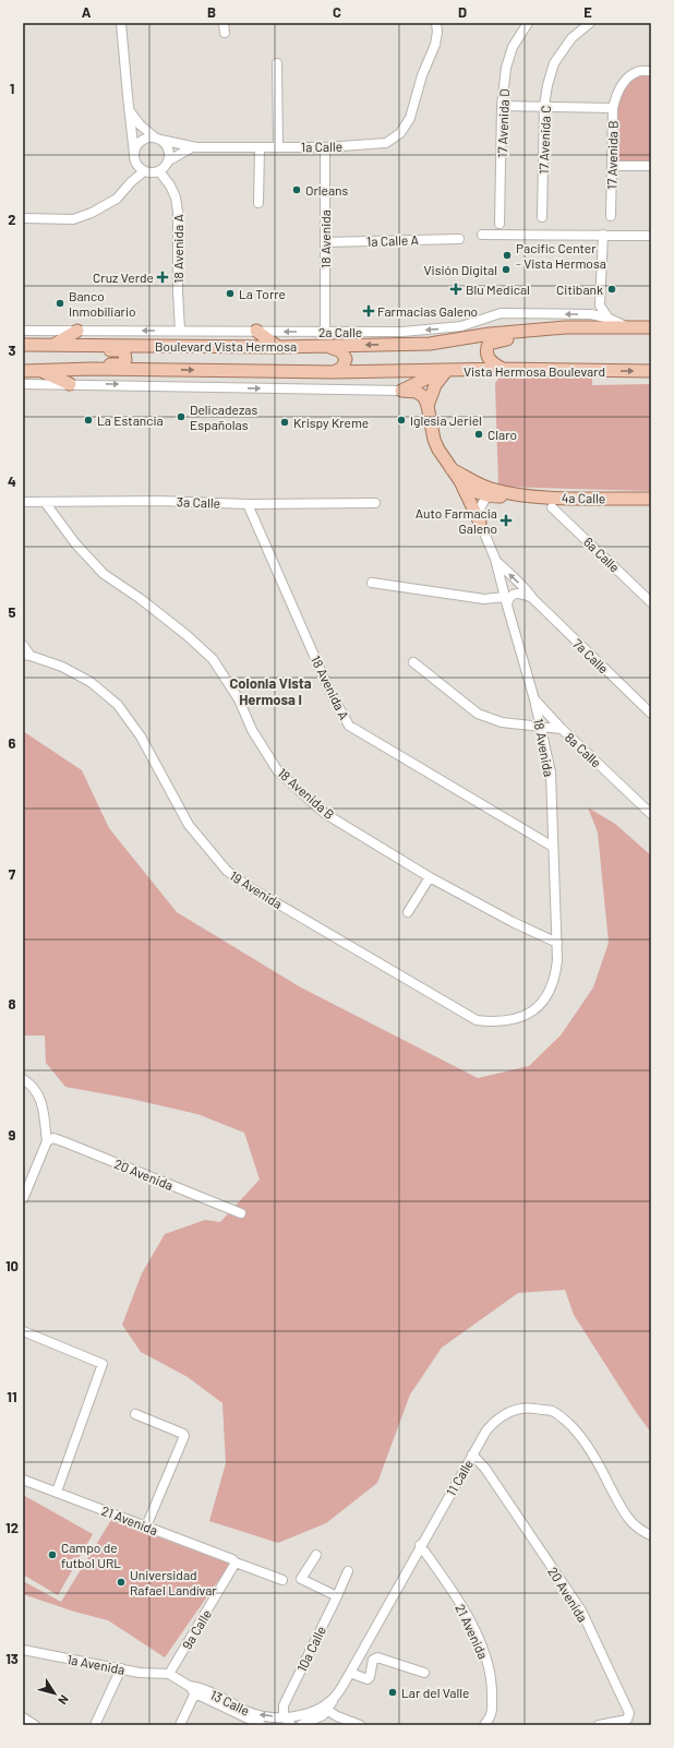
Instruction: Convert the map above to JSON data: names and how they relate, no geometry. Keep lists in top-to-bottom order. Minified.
{"streets":{"main road":["Boulevard Vista Hermosa","Vista Hermosa Boulevard","4a Calle"],"street":["17 Avenida D","17 Avenida C","1a Calle","17 Avenida B","18 Avenida","1a Calle A","18 Avenida A","2a Calle","3a Calle","6a Calle","7a Calle","8a Calle","18 Avenida B","19 Avenida","20 Avenida","11 Calle","21 Avenida","9a Calle","10a Calle","1a Avenida","13 Calle"]},"crossings":[["1a Calle","18 Avenida"],["1a Calle","18 Avenida A"],["18 Avenida","1a Calle A"],["18 Avenida","18 Avenida A"],["18 Avenida","2a Calle"],["18 Avenida","7a Calle"],["18 Avenida","8a Calle"],["18 Avenida","18 Avenida B"],["18 Avenida","19 Avenida"],["18 Avenida A","2a Calle"],["18 Avenida A","3a Calle"],["Boulevard Vista Hermosa","Vista Hermosa Boulevard"],["3a Calle","18 Avenida B"],["20 Avenida","11 Calle"],["11 Calle","21 Avenida"],["11 Calle","13 Calle"],["21 Avenida","9a Calle"],["9a Calle","1a Avenida"],["9a Calle","13 Calle"],["10a Calle","13 Calle"],["1a Avenida","13 Calle"]],"districts":["Colonia Vista Hermosa I"],"places":{"other":["Orleans","Pacific Center - Vista Hermosa","Visión Digital","Citibank","La Torre","Banco Inmobiliario","Delicadezas Españolas","La Estancia","Iglesia Jeriel","Krispy Kreme","Claro","Campo de futbol URL","Universidad Rafael Landívar","Lar del Valle"],"health":["Cruz Verde","Blu Medical","Farmacias Galeno","Auto Farmacia Galeno"]},"north":"bottom right","grid":{"columns":["A","B","C","D","E"],"rows":["1","2","3","4","5","6","7","8","9","10","11","12","13"]}}
